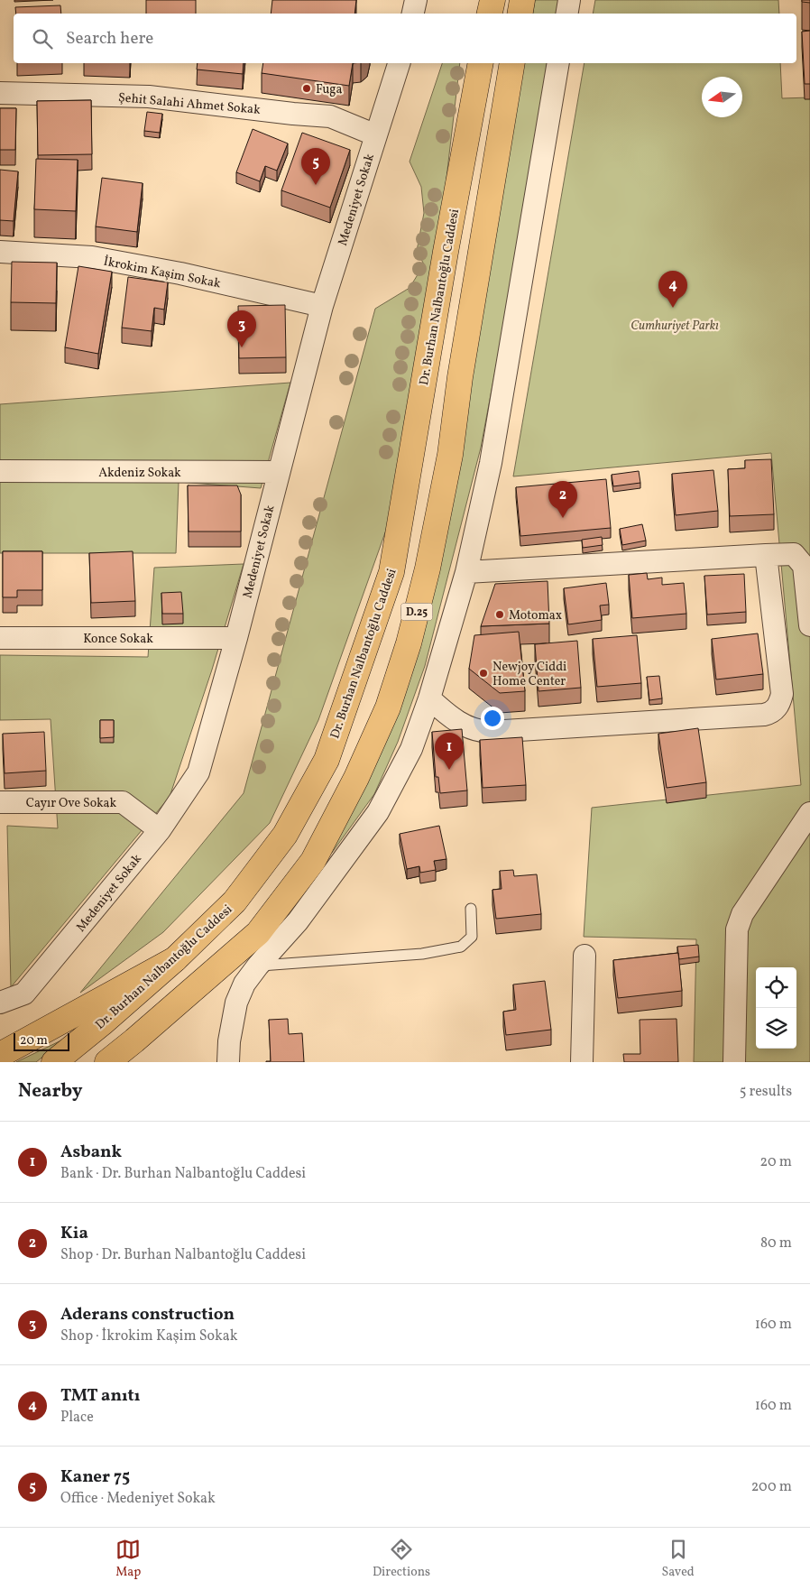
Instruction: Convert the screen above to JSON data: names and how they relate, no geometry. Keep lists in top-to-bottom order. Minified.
{"streets":{"main road":["Dr. Burhan Nalbantoğlu Caddesi","D.25"],"street":["Şehit Salahi Ahmet Sokak","Medeniyet Sokak","İkrokim Kaşim Sokak","Akdeniz Sokak","Konce Sokak","Cayır Ove Sokak"]},"crossings":[["Şehit Salahi Ahmet Sokak","Medeniyet Sokak"],["Medeniyet Sokak","İkrokim Kaşim Sokak"],["Medeniyet Sokak","Akdeniz Sokak"],["Medeniyet Sokak","Konce Sokak"],["Medeniyet Sokak","Cayır Ove Sokak"]],"parks":["Cumhuriyet Parkı"],"places":["Fuga","Motomax","Newjoy Ciddi Home Center"],"scale_bar":"20 m","north":"left","page":{"search":"Search here","pins":["5","4","3","2","1"],"scale":"20 m","heading":["Nearby","5 results"],"list":[{"mark":"1","name":"Asbank","note":"Bank · Dr. Burhan Nalbantoğlu Caddesi","value":"20 m"},{"mark":"2","name":"Kia","note":"Shop · Dr. Burhan Nalbantoğlu Caddesi","value":"80 m"},{"mark":"3","name":"Aderans construction","note":"Shop · İkrokim Kaşim Sokak","value":"160 m"},{"mark":"4","name":"TMT anıtı","note":"Place","value":"160 m"},{"mark":"5","name":"Kaner 75","note":"Office · Medeniyet Sokak","value":"200 m"}],"nav":["Map","Directions","Saved"]}}
